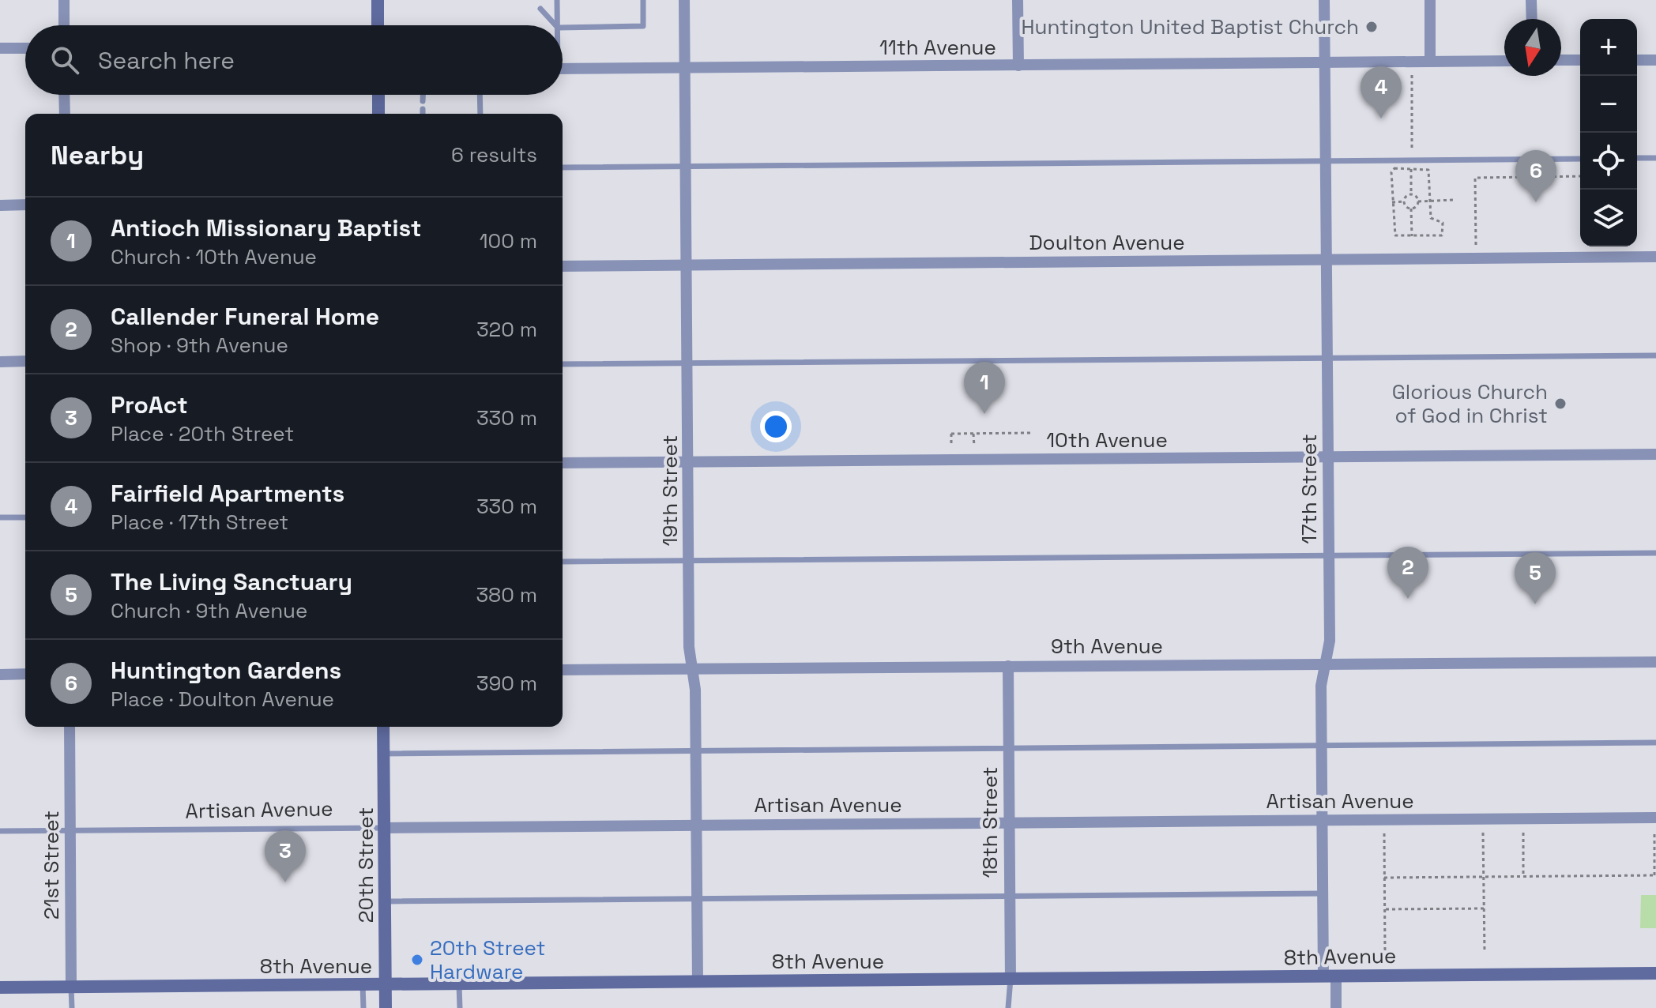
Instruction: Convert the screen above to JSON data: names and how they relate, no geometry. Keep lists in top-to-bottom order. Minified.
{"streets":{"main road":["20th Street","8th Avenue"],"street":["11th Avenue","Doulton Avenue","10th Avenue","17th Street","19th Street","9th Avenue","Artisan Avenue","18th Street","21st Street"]},"crossings":[["11th Avenue","17th Street"],["11th Avenue","19th Street"],["Doulton Avenue","17th Street"],["Doulton Avenue","19th Street"],["10th Avenue","17th Street"],["10th Avenue","19th Street"],["17th Street","9th Avenue"],["17th Street","Artisan Avenue"],["17th Street","8th Avenue"],["19th Street","9th Avenue"],["19th Street","Artisan Avenue"],["19th Street","8th Avenue"],["9th Avenue","18th Street"],["Artisan Avenue","18th Street"],["Artisan Avenue","21st Street"],["Artisan Avenue","20th Street"],["18th Street","8th Avenue"],["21st Street","8th Avenue"],["20th Street","8th Avenue"]],"places":["Huntington United Baptist Church","Glorious Church of God in Christ","20th Street Hardware"],"north":"bottom","page":{"map_buttons":["+","−"],"search":"Search here","pins":["4","6","1","2","5","3"],"heading":["Nearby","6 results"],"list":[{"mark":"1","name":"Antioch Missionary Baptist","note":"Church · 10th Avenue","value":"100 m"},{"mark":"2","name":"Callender Funeral Home","note":"Shop · 9th Avenue","value":"320 m"},{"mark":"3","name":"ProAct","note":"Place · 20th Street","value":"330 m"},{"mark":"4","name":"Fairfield Apartments","note":"Place · 17th Street","value":"330 m"},{"mark":"5","name":"The Living Sanctuary","note":"Church · 9th Avenue","value":"380 m"},{"mark":"6","name":"Huntington Gardens","note":"Place · Doulton Avenue","value":"390 m"}]}}
